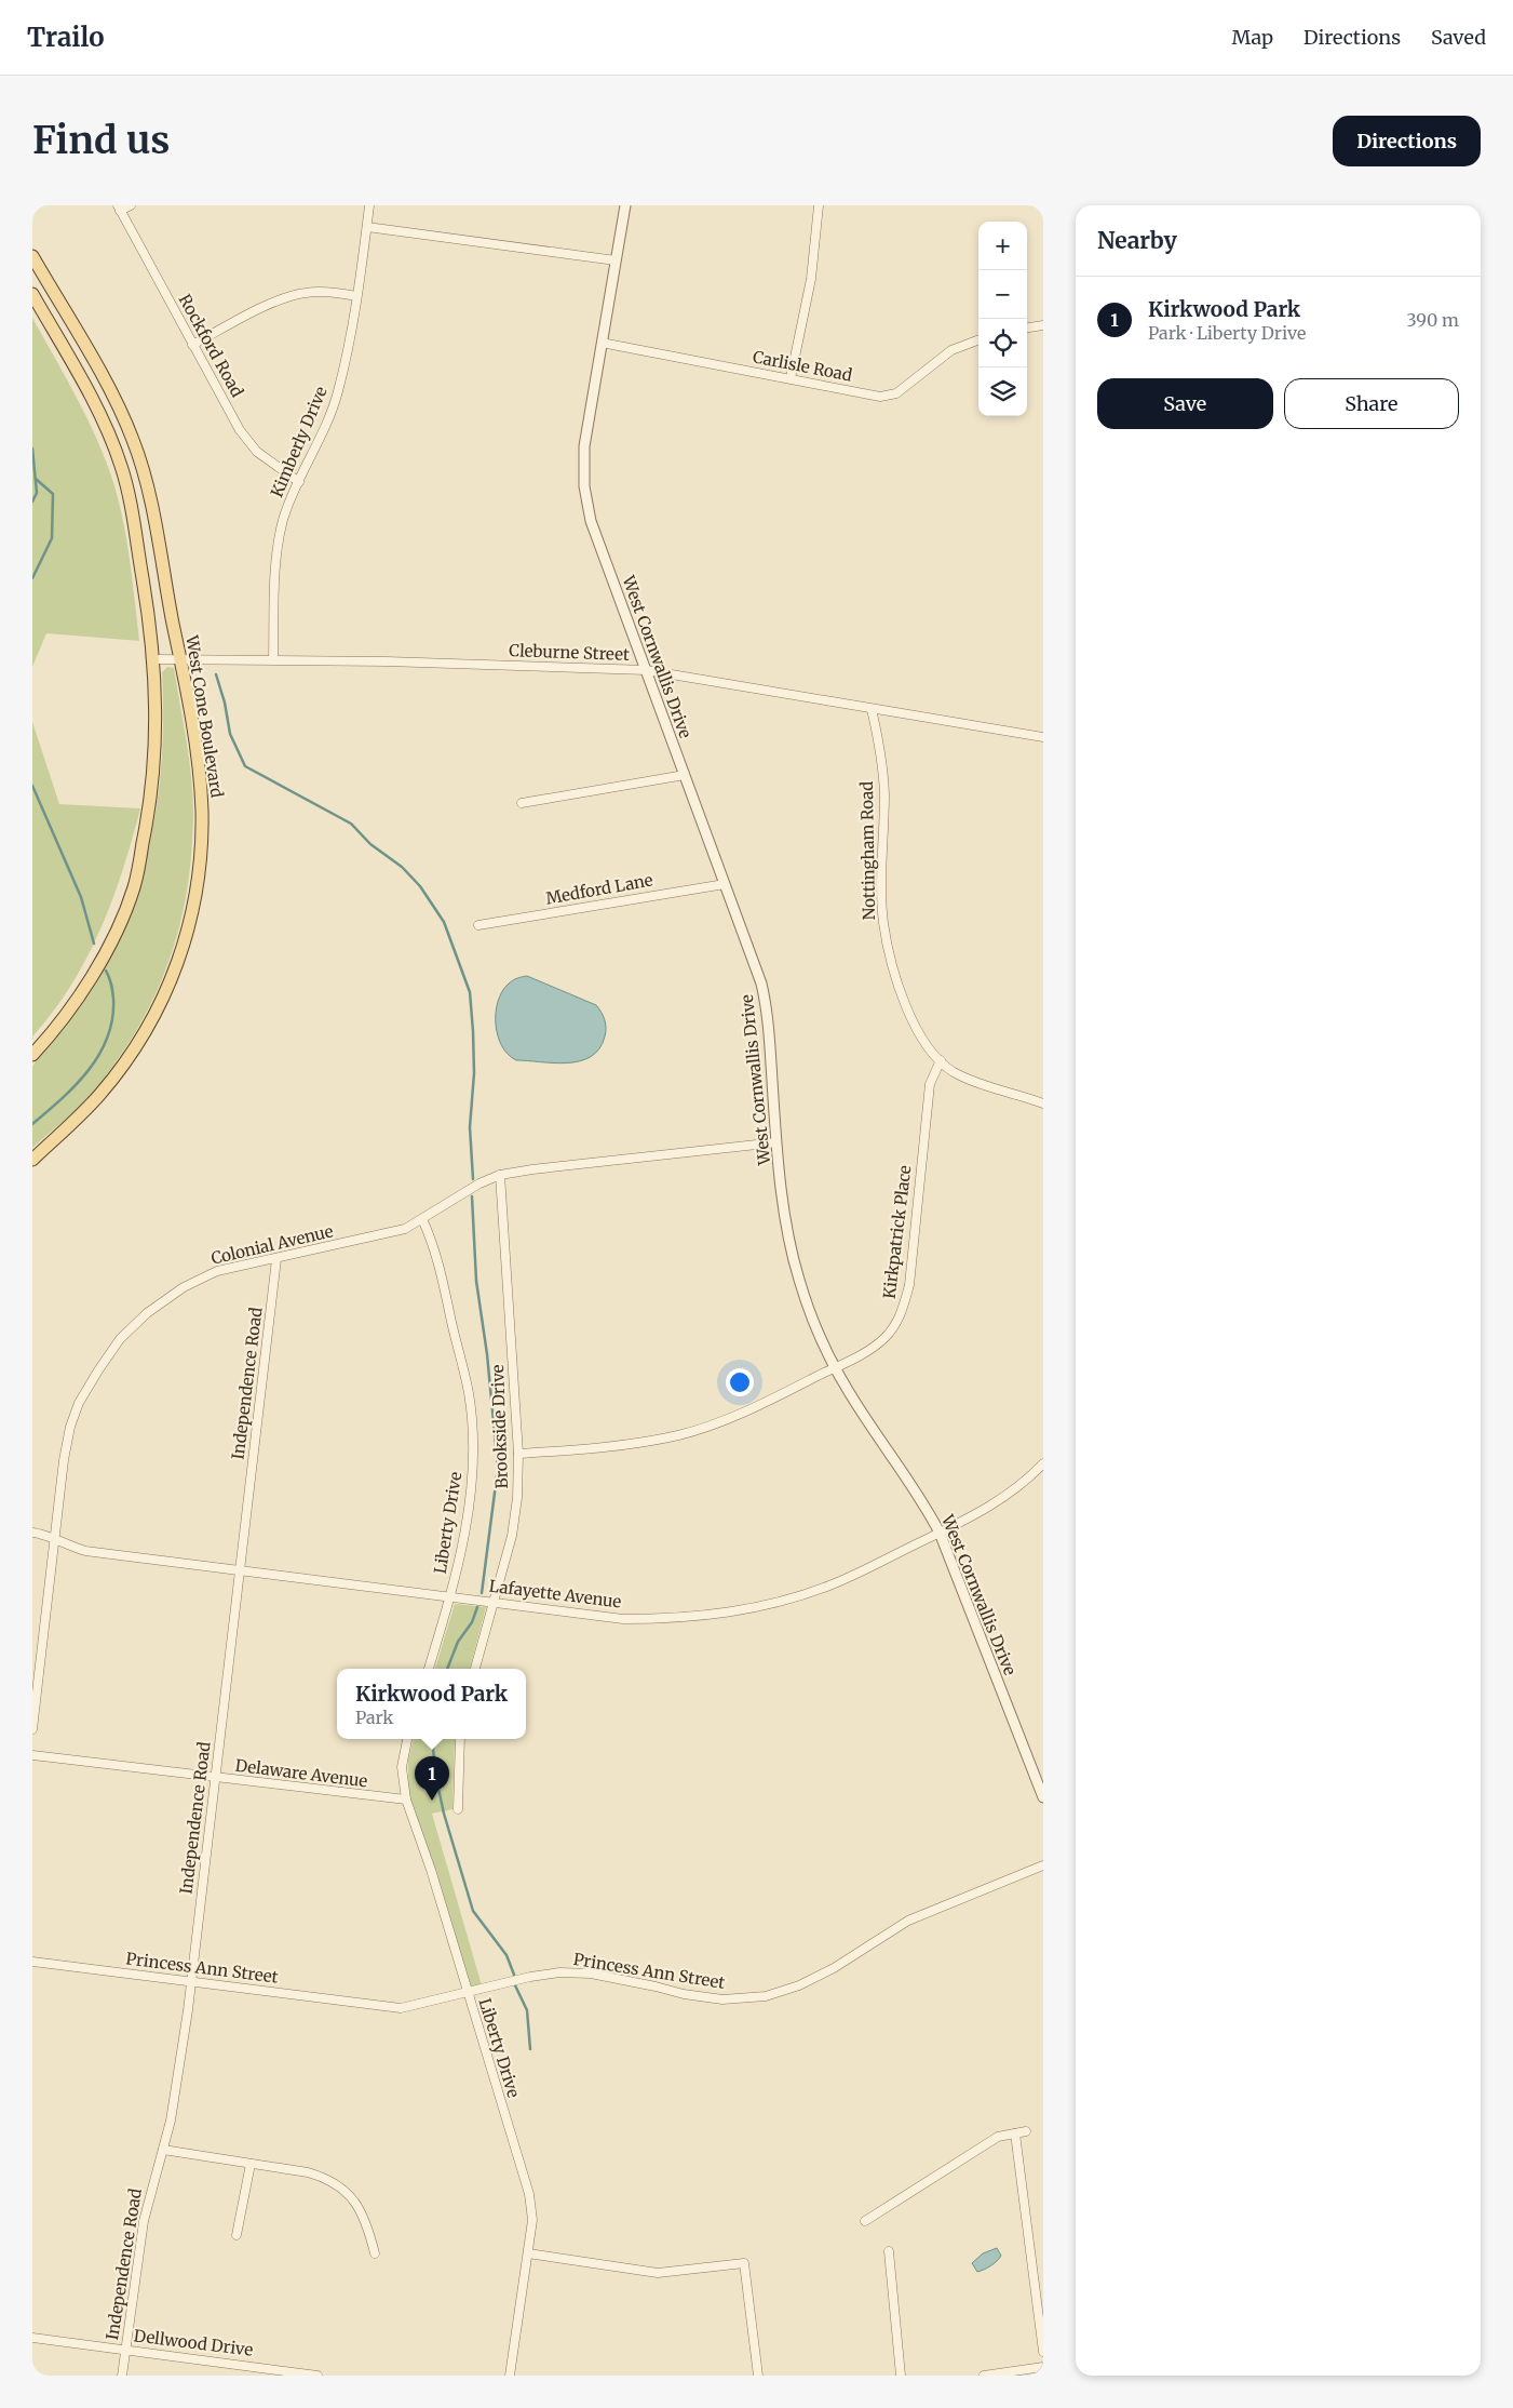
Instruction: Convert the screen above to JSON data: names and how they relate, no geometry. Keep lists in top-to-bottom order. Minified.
{"streets":{"main road":["West Cone Boulevard"],"street":["Rockford Road","Carlisle Road","Kimberly Drive","Cleburne Street","West Cornwallis Drive","Nottingham Road","Medford Lane","Kirkpatrick Place","Colonial Avenue","Independence Road","Brookside Drive","Liberty Drive","Lafayette Avenue","Delaware Avenue","Princess Ann Street","Dellwood Drive"]},"crossings":[["Rockford Road","Kimberly Drive"],["Carlisle Road","West Cornwallis Drive"],["Kimberly Drive","Cleburne Street"],["Cleburne Street","West Cornwallis Drive"],["Cleburne Street","West Cone Boulevard"],["Cleburne Street","Nottingham Road"],["West Cornwallis Drive","Medford Lane"],["West Cornwallis Drive","Kirkpatrick Place"],["West Cornwallis Drive","Colonial Avenue"],["West Cornwallis Drive","Lafayette Avenue"],["Nottingham Road","Kirkpatrick Place"],["Kirkpatrick Place","Brookside Drive"],["Colonial Avenue","Independence Road"],["Colonial Avenue","Brookside Drive"],["Colonial Avenue","Liberty Drive"],["Colonial Avenue","Lafayette Avenue"],["Independence Road","Lafayette Avenue"],["Independence Road","Delaware Avenue"],["Independence Road","Princess Ann Street"],["Independence Road","Dellwood Drive"],["Brookside Drive","Lafayette Avenue"],["Liberty Drive","Lafayette Avenue"],["Liberty Drive","Delaware Avenue"],["Liberty Drive","Princess Ann Street"]],"page":{"header":"Trailo","nav":["Map","Directions","Saved"],"buttons":["Directions",["Save","Share"]],"title":"Find us","heading":"Nearby","map_buttons":["+","−"],"list":[{"mark":"1","name":"Kirkwood Park","note":"Park · Liberty Drive","value":"390 m"}],"popup":["Kirkwood Park","Park"],"pins":"1"}}
